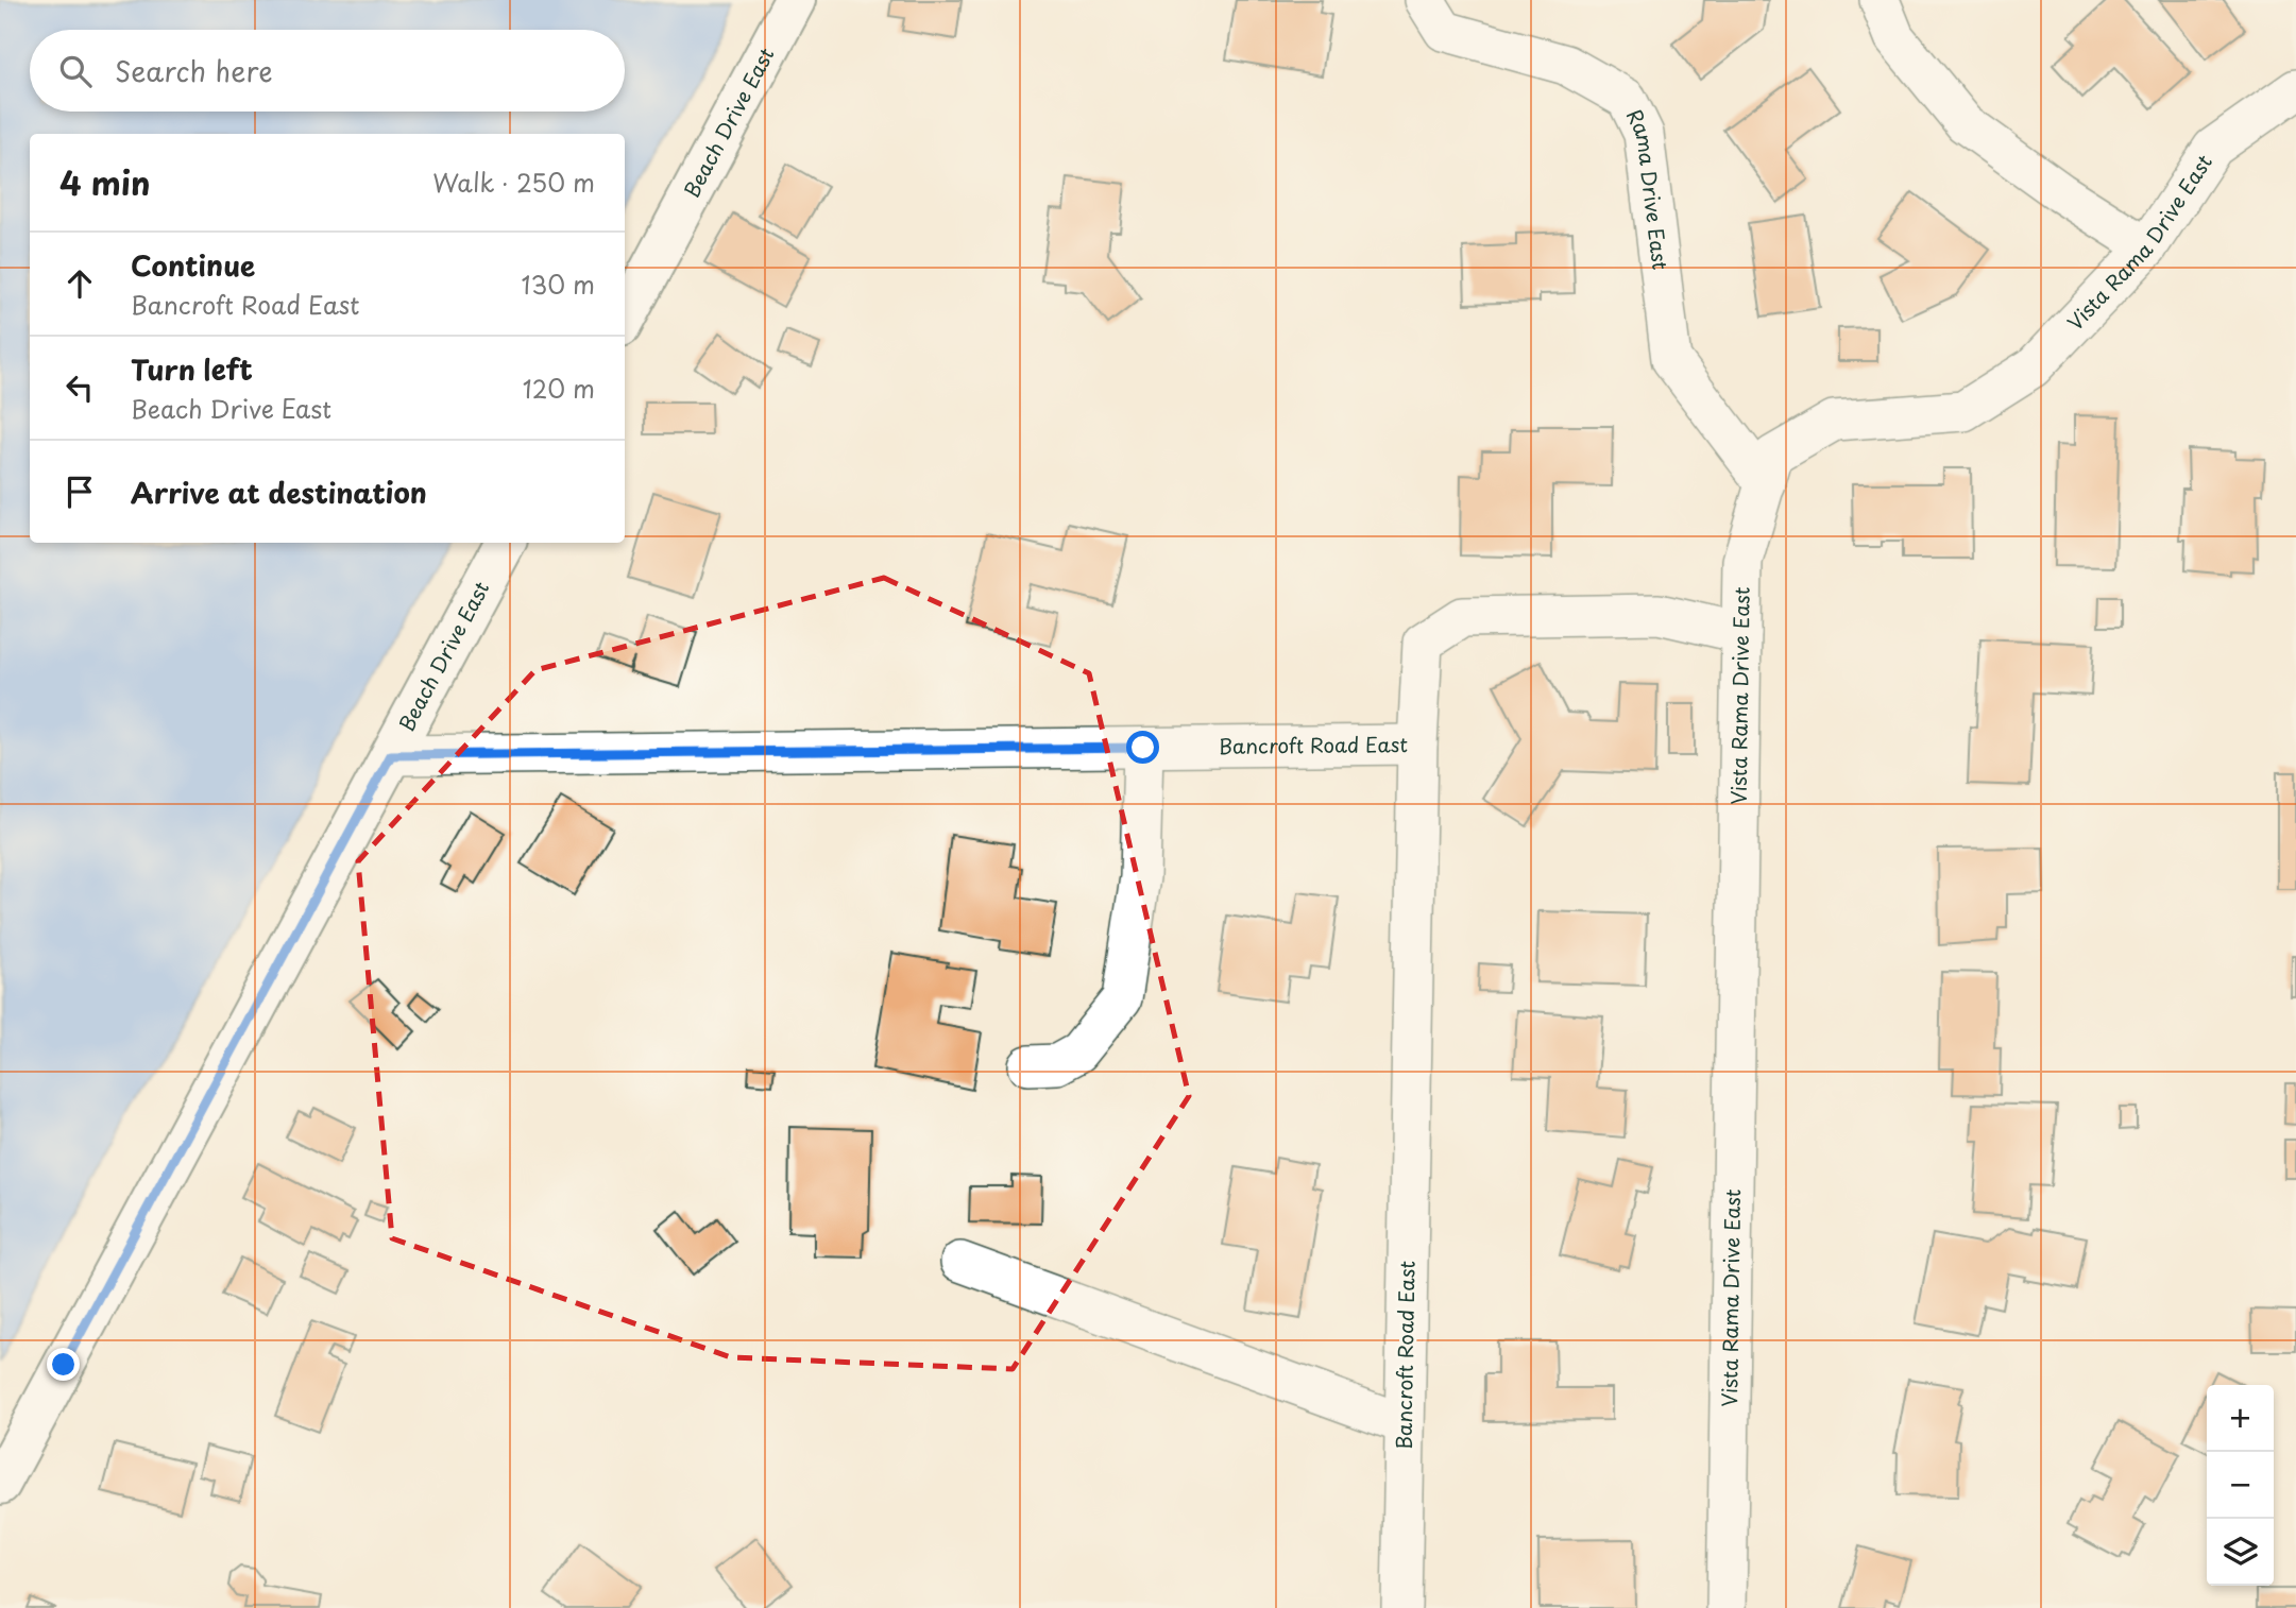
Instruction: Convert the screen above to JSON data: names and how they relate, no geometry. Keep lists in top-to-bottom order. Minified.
{"streets":{"main road":["Beach Drive East"],"street":["Rama Drive East","Vista Rama Drive East","Bancroft Road East"]},"crossings":[["Beach Drive East","Bancroft Road East"],["Rama Drive East","Vista Rama Drive East"]],"page":{"search":"Search here","heading":["4 min","Walk · 250 m"],"list":[["Continue","Bancroft Road East","130 m"],["Turn left","Beach Drive East","120 m"],"Arrive at destination"],"map_buttons":["+","−"]}}
